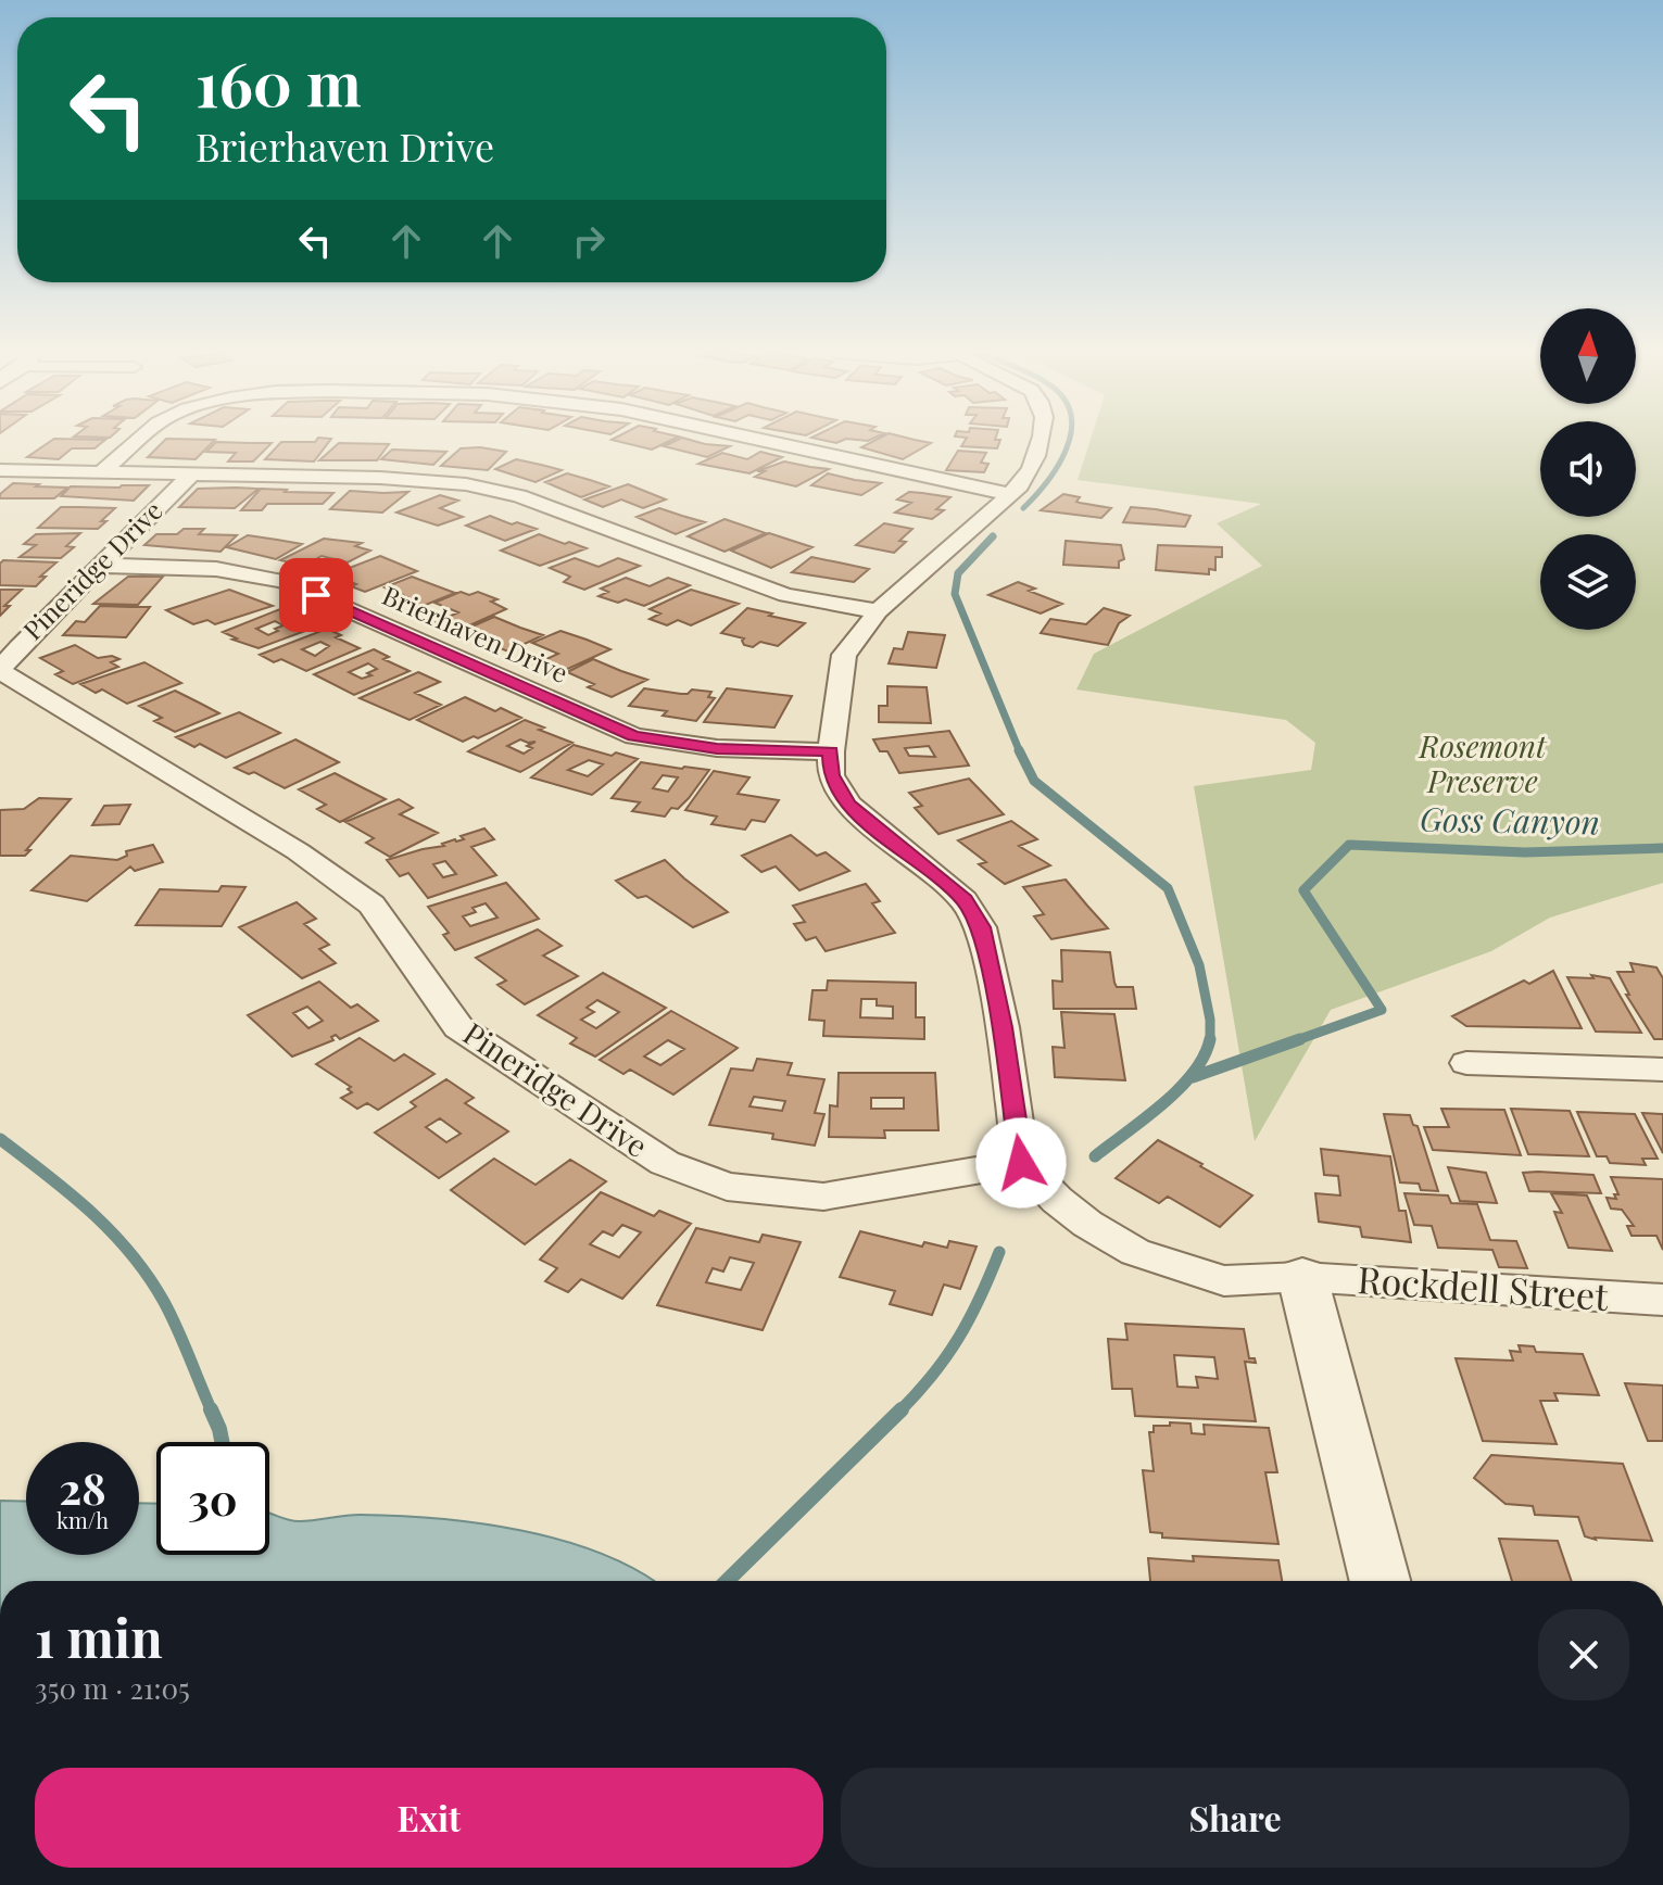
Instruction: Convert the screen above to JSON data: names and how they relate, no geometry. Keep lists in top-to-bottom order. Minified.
{"streets":{"street":["Pineridge Drive","Brierhaven Drive","Rockdell Street"]},"crossings":[["Pineridge Drive","Brierhaven Drive"],["Pineridge Drive","Rockdell Street"]],"water":["Goss Canyon"],"parks":["Rosemont Preserve"],"north":"top","page":{"turn":["160 m","Brierhaven Drive"],"speed":"28 km/h","limit":"30","heading":["1 min","350 m · 21:05"],"buttons":["Exit","Share"]}}
